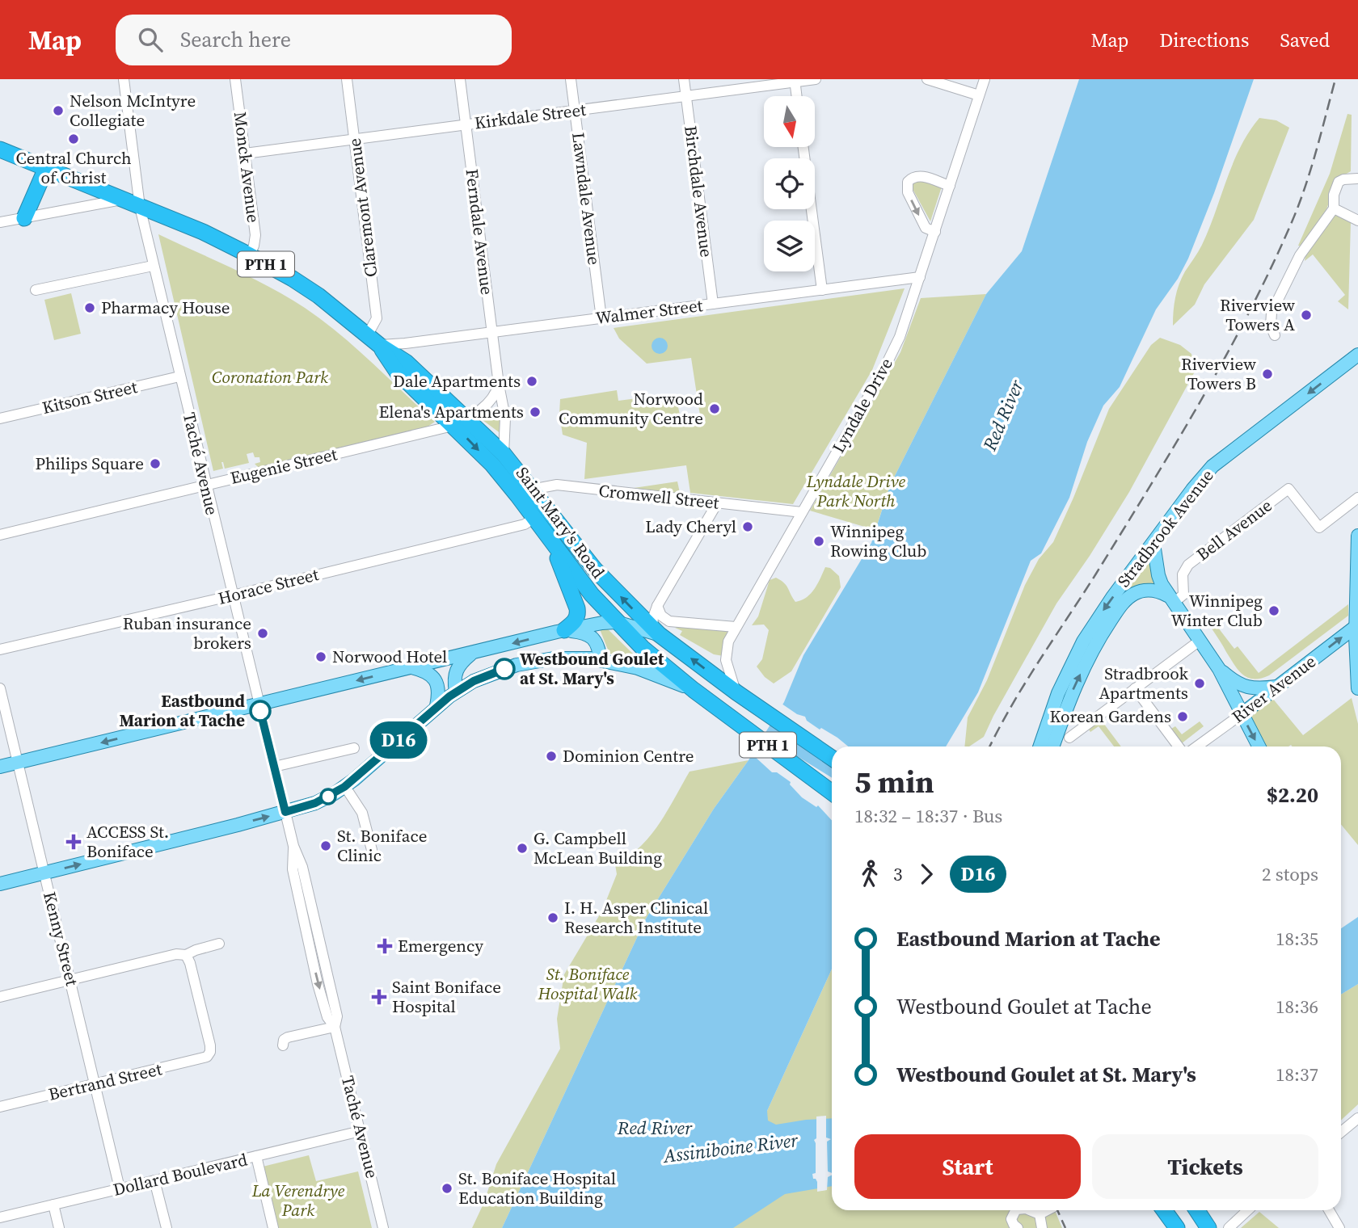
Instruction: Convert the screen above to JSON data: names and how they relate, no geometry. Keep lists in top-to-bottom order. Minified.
{"streets":{"highway":["PTH 1","Saint Mary's Road"],"main road":["Stradbrook Avenue","River Avenue"],"street":["Kirkdale Street","Monck Avenue","Birchdale Avenue","Lawndale Avenue","Claremont Avenue","Ferndale Avenue","Walmer Street","Kitson Street","Lyndale Drive","Taché Avenue","Eugenie Street","Cromwell Street","Bell Avenue","Horace Street","Kenny Street","Bertrand Street","Dollard Boulevard"]},"crossings":[["Kirkdale Street","Monck Avenue"],["Kirkdale Street","Birchdale Avenue"],["Kirkdale Street","Lawndale Avenue"],["Kirkdale Street","Claremont Avenue"],["Kirkdale Street","Ferndale Avenue"],["Monck Avenue","Saint Mary's Road"],["Birchdale Avenue","Walmer Street"],["Lawndale Avenue","Walmer Street"],["Claremont Avenue","Walmer Street"],["Claremont Avenue","Saint Mary's Road"],["Ferndale Avenue","PTH 1"],["Ferndale Avenue","Walmer Street"],["Ferndale Avenue","Saint Mary's Road"],["PTH 1","Lyndale Drive"],["PTH 1","Cromwell Street"],["PTH 1","Saint Mary's Road"],["Walmer Street","Lyndale Drive"],["Walmer Street","Saint Mary's Road"],["Kitson Street","Taché Avenue"],["Lyndale Drive","Cromwell Street"],["Lyndale Drive","Saint Mary's Road"],["Taché Avenue","Eugenie Street"],["Taché Avenue","Saint Mary's Road"],["Taché Avenue","Horace Street"],["Taché Avenue","Dollard Boulevard"],["Eugenie Street","Saint Mary's Road"],["Cromwell Street","Saint Mary's Road"],["Saint Mary's Road","Horace Street"],["Stradbrook Avenue","Bell Avenue"],["Kenny Street","Bertrand Street"],["Kenny Street","Dollard Boulevard"]],"one_way":["River Avenue"],"water":["Red River","Assiniboine River"],"parks":["Coronation Park","Lyndale Drive Park North","St. Boniface Hospital Walk","La Verendrye Park"],"places":{"other":["Nelson McIntyre Collegiate","Central Church of Christ","Pharmacy House","Riverview Towers A","Riverview Towers B","Dale Apartments","Norwood Community Centre","Elena's Apartments","Philips Square","Lady Cheryl","Winnipeg Rowing Club","Winnipeg Winter Club","Ruban insurance brokers","Norwood Hotel","Westbound Goulet at St. Mary's","Stradbrook Apartments","Eastbound Marion at Tache","Korean Gardens","Dominion Centre","St. Boniface Clinic","G. Campbell McLean Building","I. H. Asper Clinical Research Institute","St. Boniface Hospital Education Building"],"health":["ACCESS St. Boniface","Emergency","Saint Boniface Hospital"]},"lines":["bus line D16"],"north":"bottom","page":{"header":"Map","search":"Search here","nav":["Map","Directions","Saved"],"on_map":"D16","heading":["5 min","18:32 – 18:37 · Bus","$2.20"],"legs":["3","D16","2 stops"],"list":[{"name":"Eastbound Marion at Tache","value":"18:35"},{"name":"Westbound Goulet at Tache","value":"18:36"},{"name":"Westbound Goulet at St. Mary's","value":"18:37"}],"buttons":["Start","Tickets"]}}
